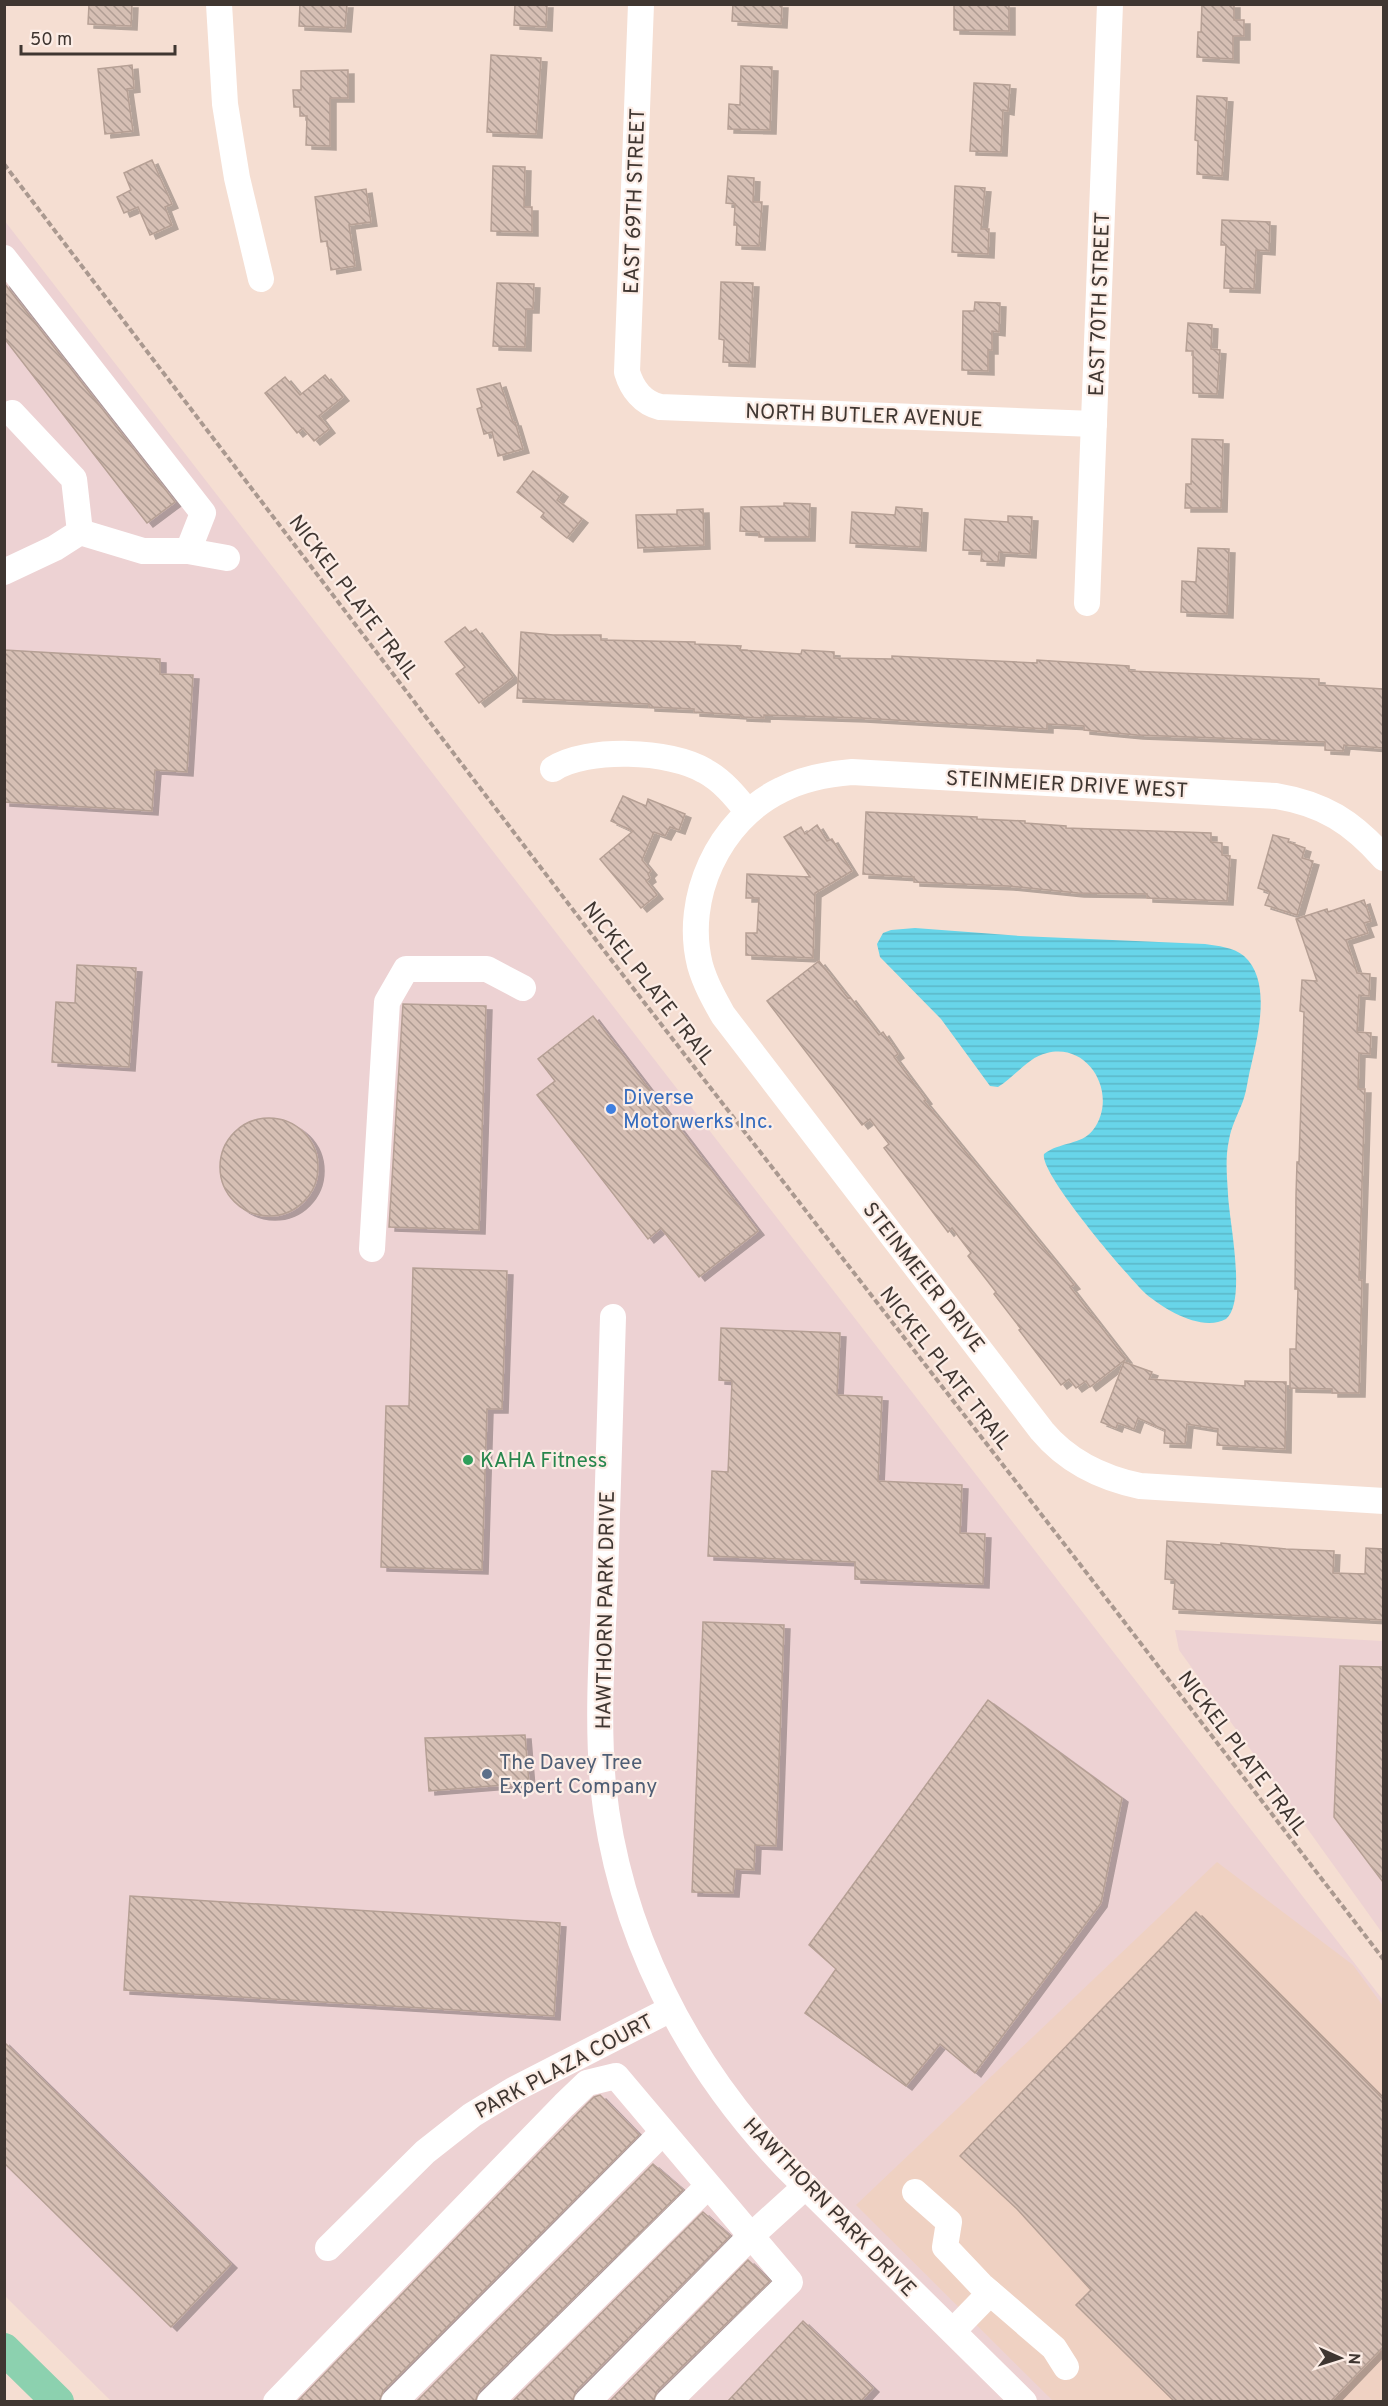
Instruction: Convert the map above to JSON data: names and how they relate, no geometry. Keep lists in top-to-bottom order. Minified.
{"streets":{"street":["EAST 69TH STREET","EAST 70TH STREET","NORTH BUTLER AVENUE","STEINMEIER DRIVE WEST","STEINMEIER DRIVE","HAWTHORN PARK DRIVE","PARK PLAZA COURT"],"path":["NICKEL PLATE TRAIL"]},"crossings":[["EAST 69TH STREET","NORTH BUTLER AVENUE"],["EAST 70TH STREET","NORTH BUTLER AVENUE"],["STEINMEIER DRIVE WEST","STEINMEIER DRIVE"],["HAWTHORN PARK DRIVE","PARK PLAZA COURT"]],"places":["Diverse Motorwerks Inc.","KAHA Fitness","The Davey Tree Expert Company"],"scale_bar":"50 m","north":"right"}
